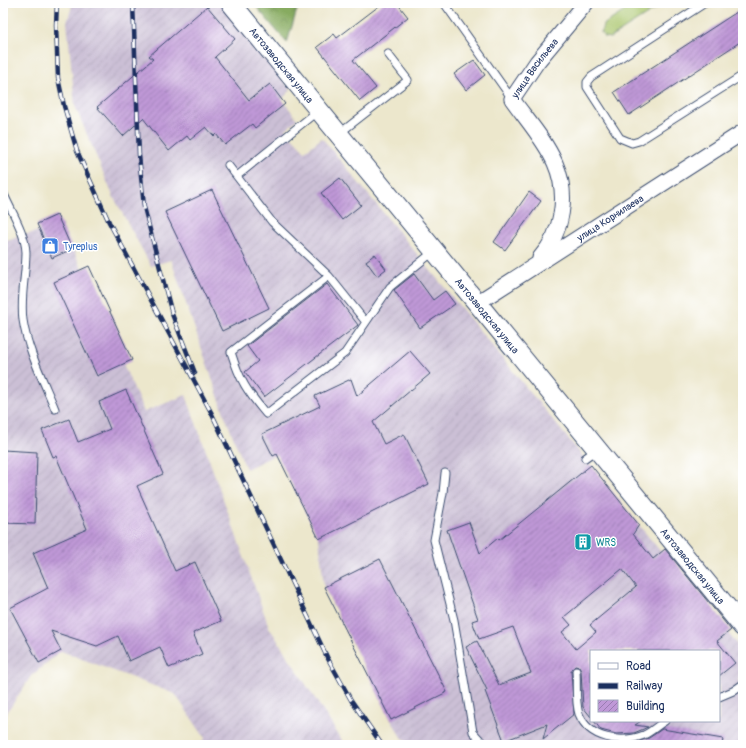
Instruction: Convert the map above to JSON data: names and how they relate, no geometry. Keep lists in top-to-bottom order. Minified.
{"streets":{"street":["Автозаводская улица","улица Васильева","улица Корнилаева"]},"crossings":[["Автозаводская улица","улица Корнилаева"],["улица Васильева","улица Корнилаева"]],"places":{"shop":["Tyreplus"],"building":["WRS"]},"legend":["Road","Railway","Building"]}
